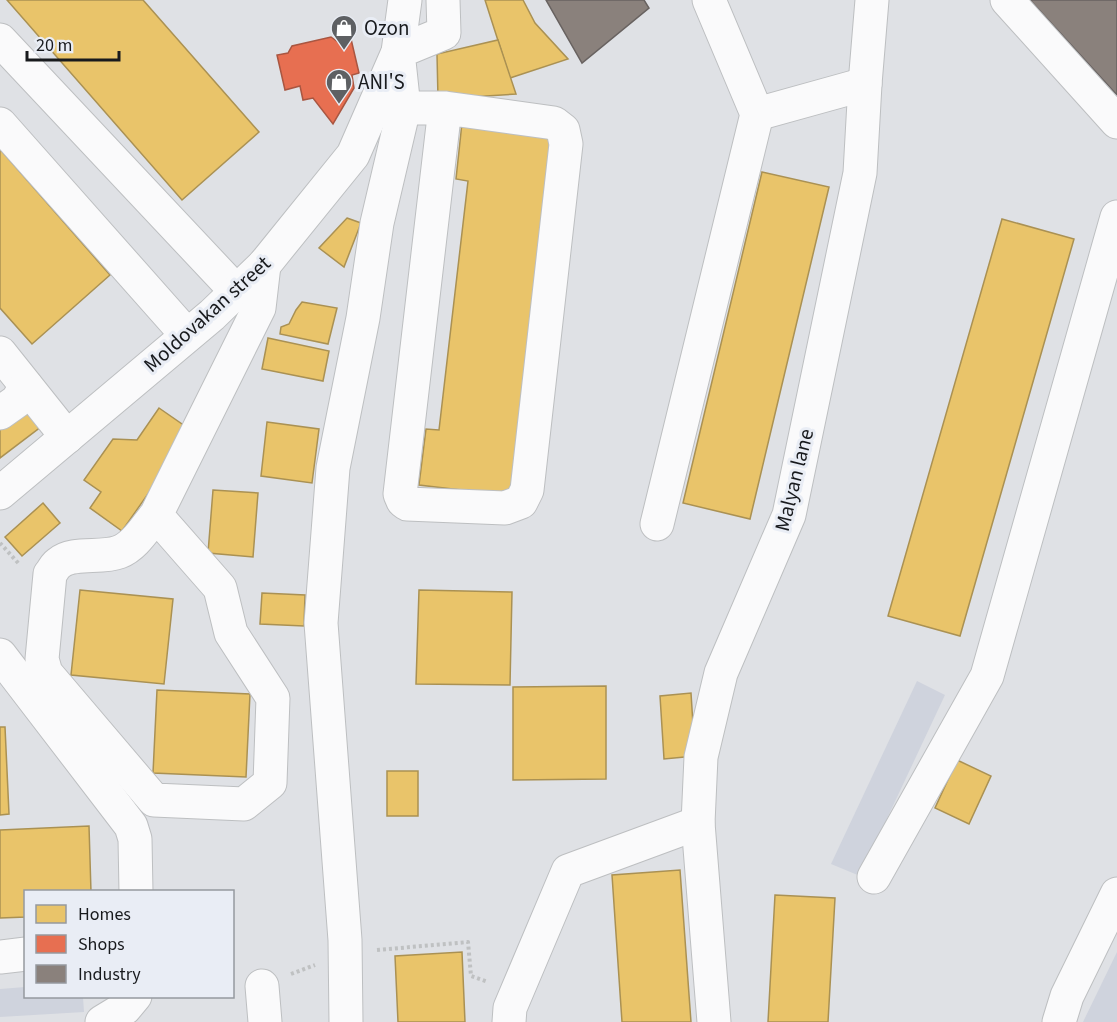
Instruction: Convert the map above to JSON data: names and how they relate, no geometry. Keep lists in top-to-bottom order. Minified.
{"streets":{"street":["Moldovakan street","Malyan lane"]},"places":{"shop":["Ozon","ANI'S"]},"legend":["Homes","Shops","Industry"],"scale_bar":"20 m"}
